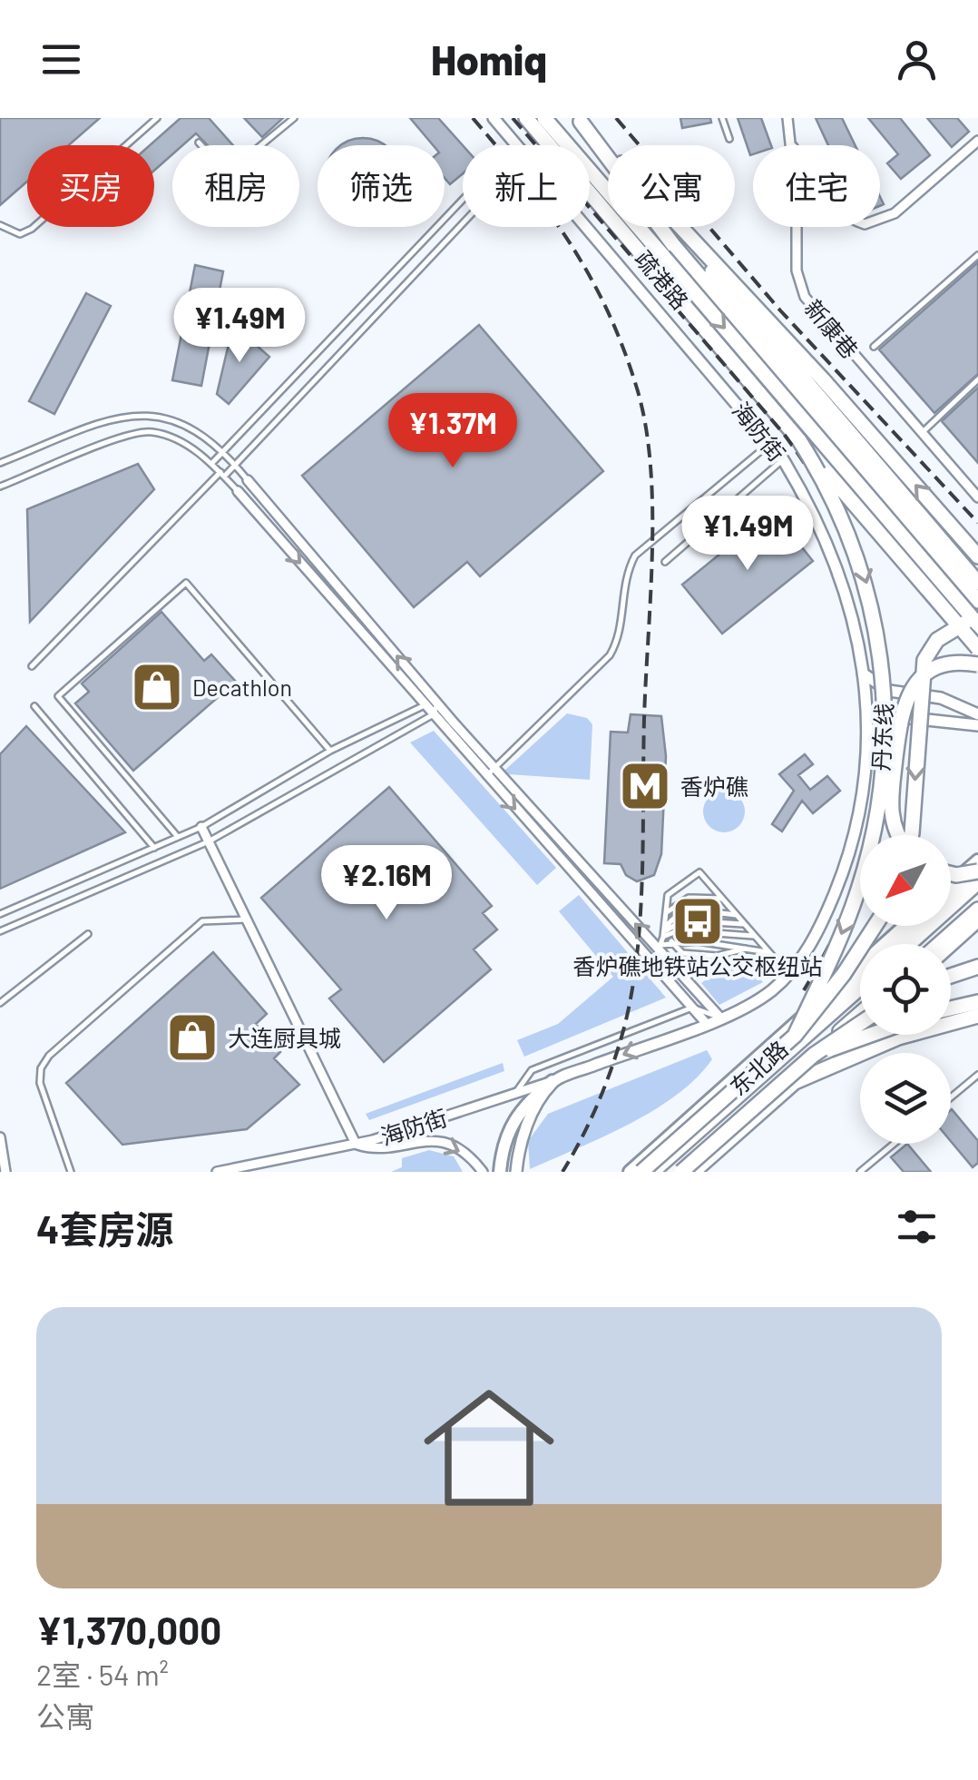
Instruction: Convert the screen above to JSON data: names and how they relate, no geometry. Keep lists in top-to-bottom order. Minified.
{"streets":{"main road":["疏港路","丹东线","东北路"],"street":["新康巷","海防街"]},"crossings":[["疏港路","丹东线"],["丹东线","东北路"]],"one_way":["丹东线"],"places":{"shop":["Decathlon","大连厨具城"],"metro station":["香炉礁"],"bus stop":["香炉礁地铁站公交枢纽站"]},"north":"bottom left","page":{"header":"Homiq","chip":["买房","租房","筛选","新上","公寓","住宅"],"price":["¥1.49M","¥1.37M","¥1.49M","¥2.16M"],"heading":"4套房源","list":[{"name":"¥1,370,000","note":"2室 · 54 m² · 公寓"}]}}
